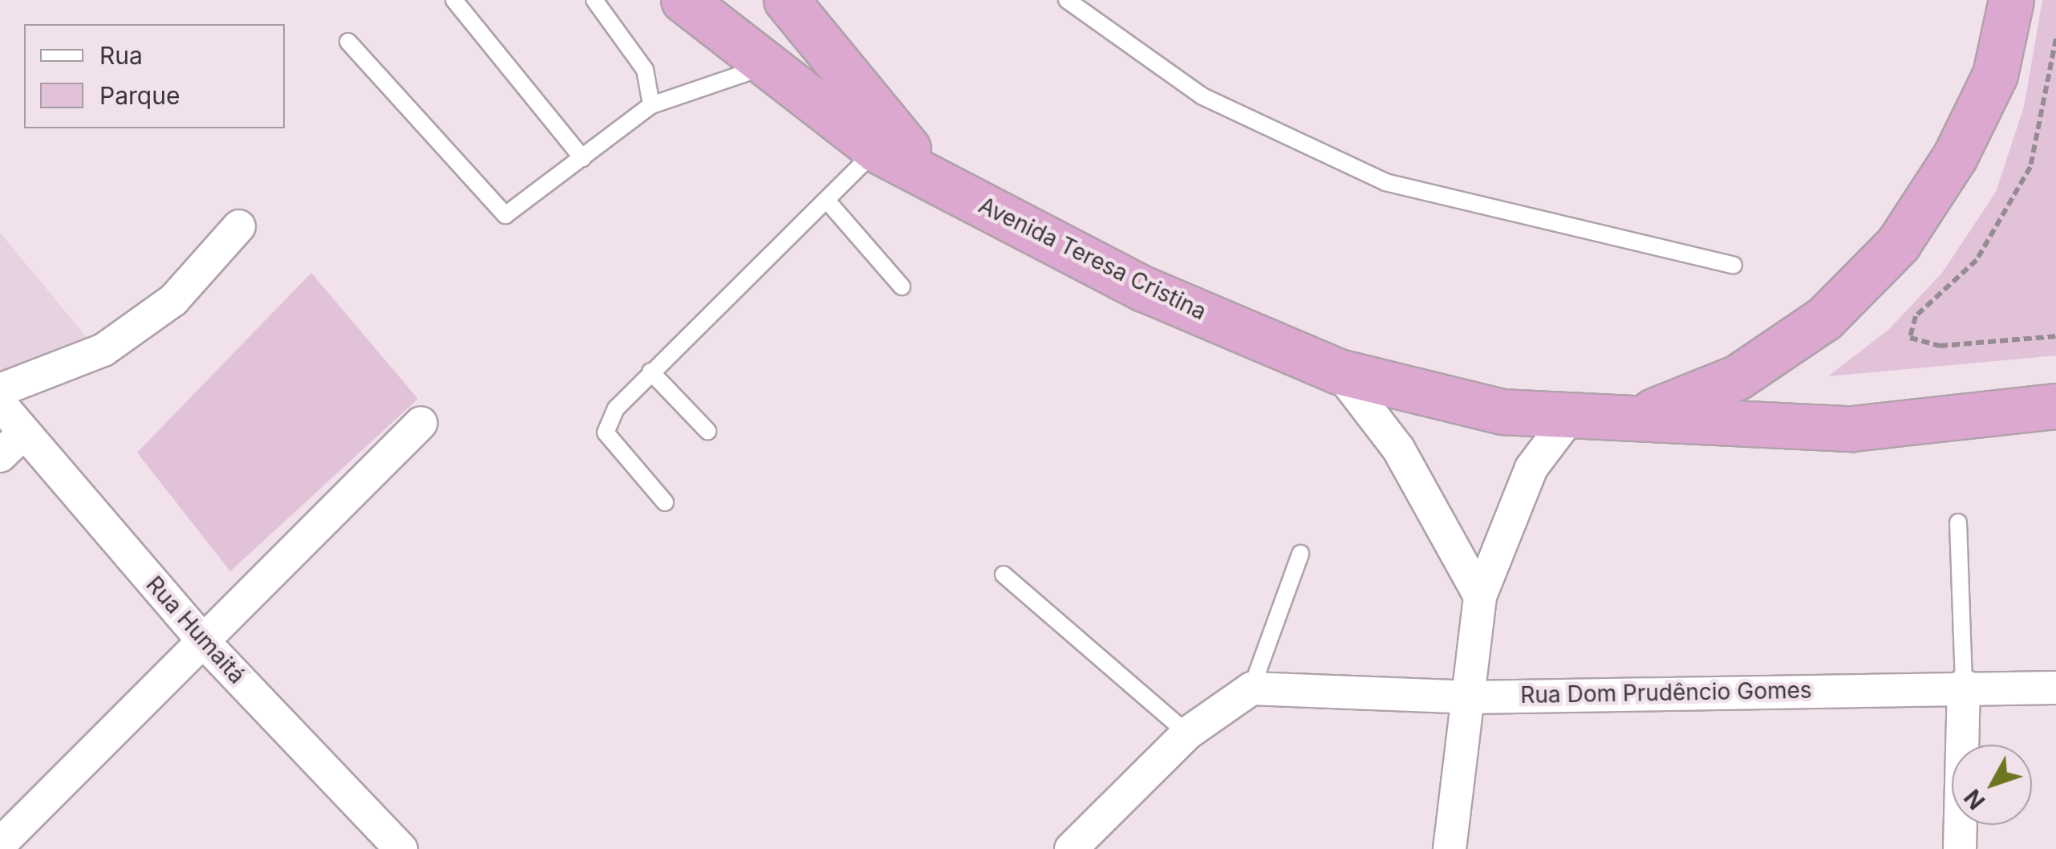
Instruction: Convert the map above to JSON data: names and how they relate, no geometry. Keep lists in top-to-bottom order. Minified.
{"streets":{"highway":["Avenida Teresa Cristina"],"street":["Rua Humaitá","Rua Dom Prudêncio Gomes"]},"legend":["Rua","Parque"],"north":"bottom left"}
